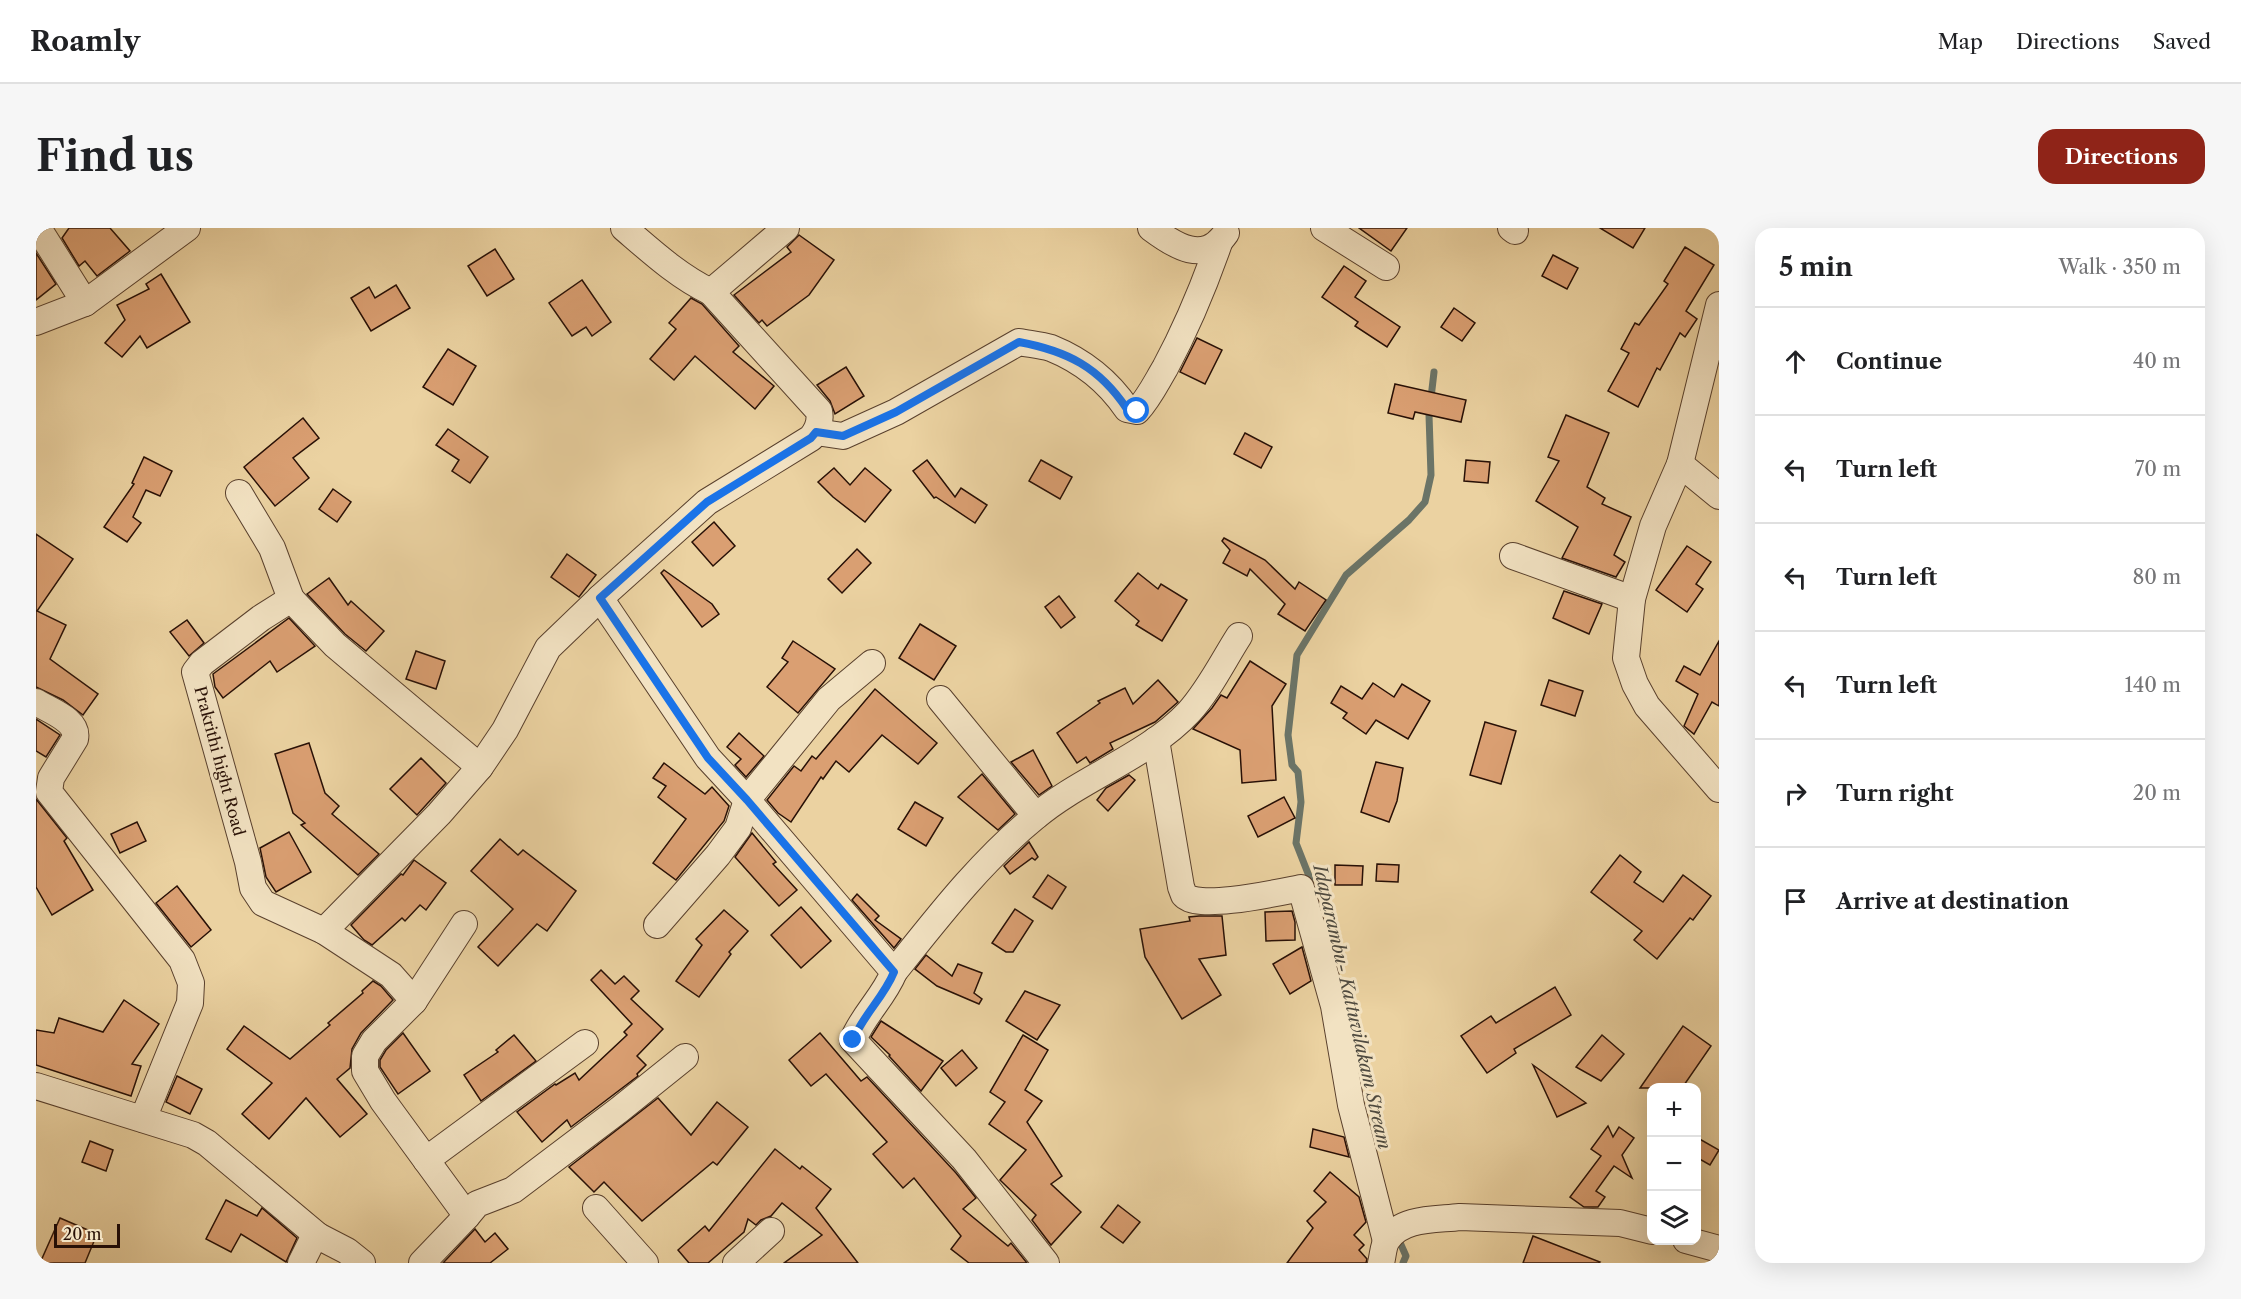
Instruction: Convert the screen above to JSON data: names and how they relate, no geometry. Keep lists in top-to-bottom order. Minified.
{"streets":{"street":["Prakrithi hight Road"]},"water":["Idaparambu- Kattuvilakam Stream"],"scale_bar":"20 m","page":{"header":"Roamly","nav":["Map","Directions","Saved"],"buttons":"Directions","title":"Find us","heading":["5 min","Walk · 350 m"],"list":[["Continue","40 m"],["Turn left","70 m"],["Turn left","80 m"],["Turn left","140 m"],["Turn right","20 m"],"Arrive at destination"],"map_buttons":["+","−"],"scale":"20 m"}}
